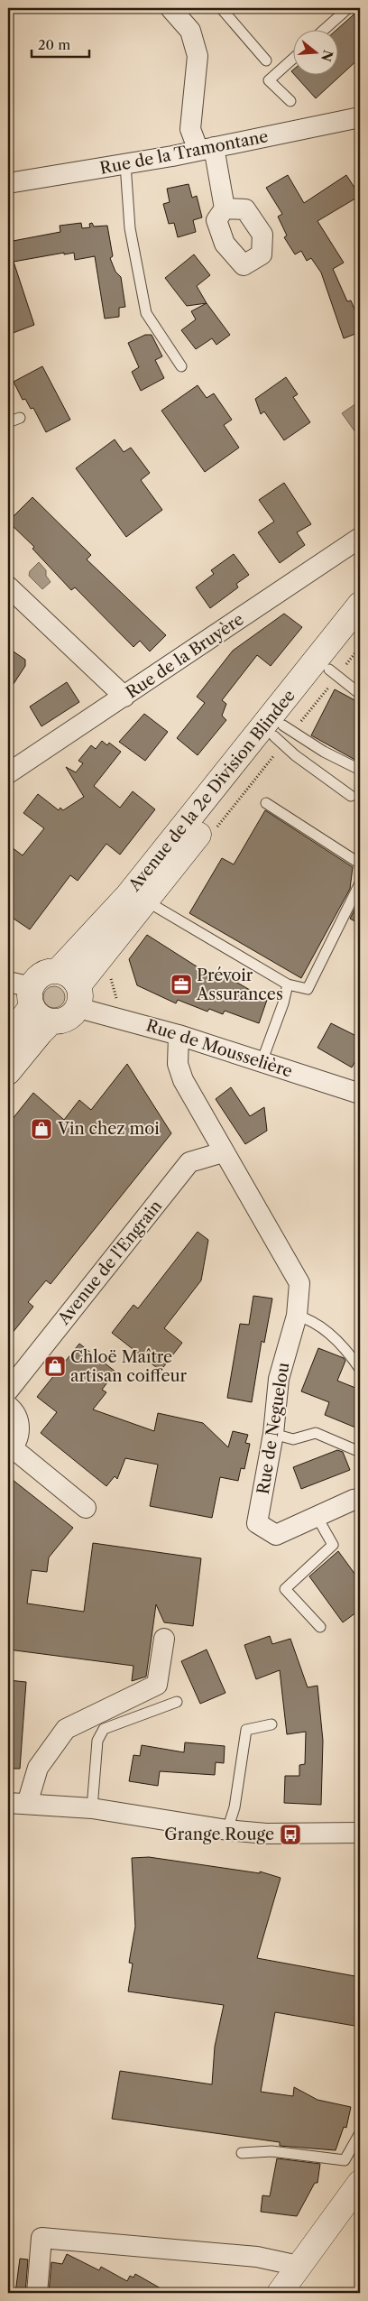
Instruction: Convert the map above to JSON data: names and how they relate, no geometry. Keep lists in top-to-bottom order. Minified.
{"streets":{"main road":["Avenue de la 2e Division Blindee"],"street":["Rue de la Tramontane","Rue de la Bruyère","Rue de Mousselière","Avenue de l'Engrain","Rue de Neguelou"]},"crossings":[["Avenue de la 2e Division Blindee","Rue de Mousselière"],["Rue de Mousselière","Rue de Neguelou"],["Avenue de l'Engrain","Rue de Neguelou"]],"places":{"office":["Prévoir Assurances"],"shop":["Vin chez moi","Chloë Maître artisan coiffeur"],"bus stop":["Grange Rouge"]},"scale_bar":"20 m","north":"right"}
